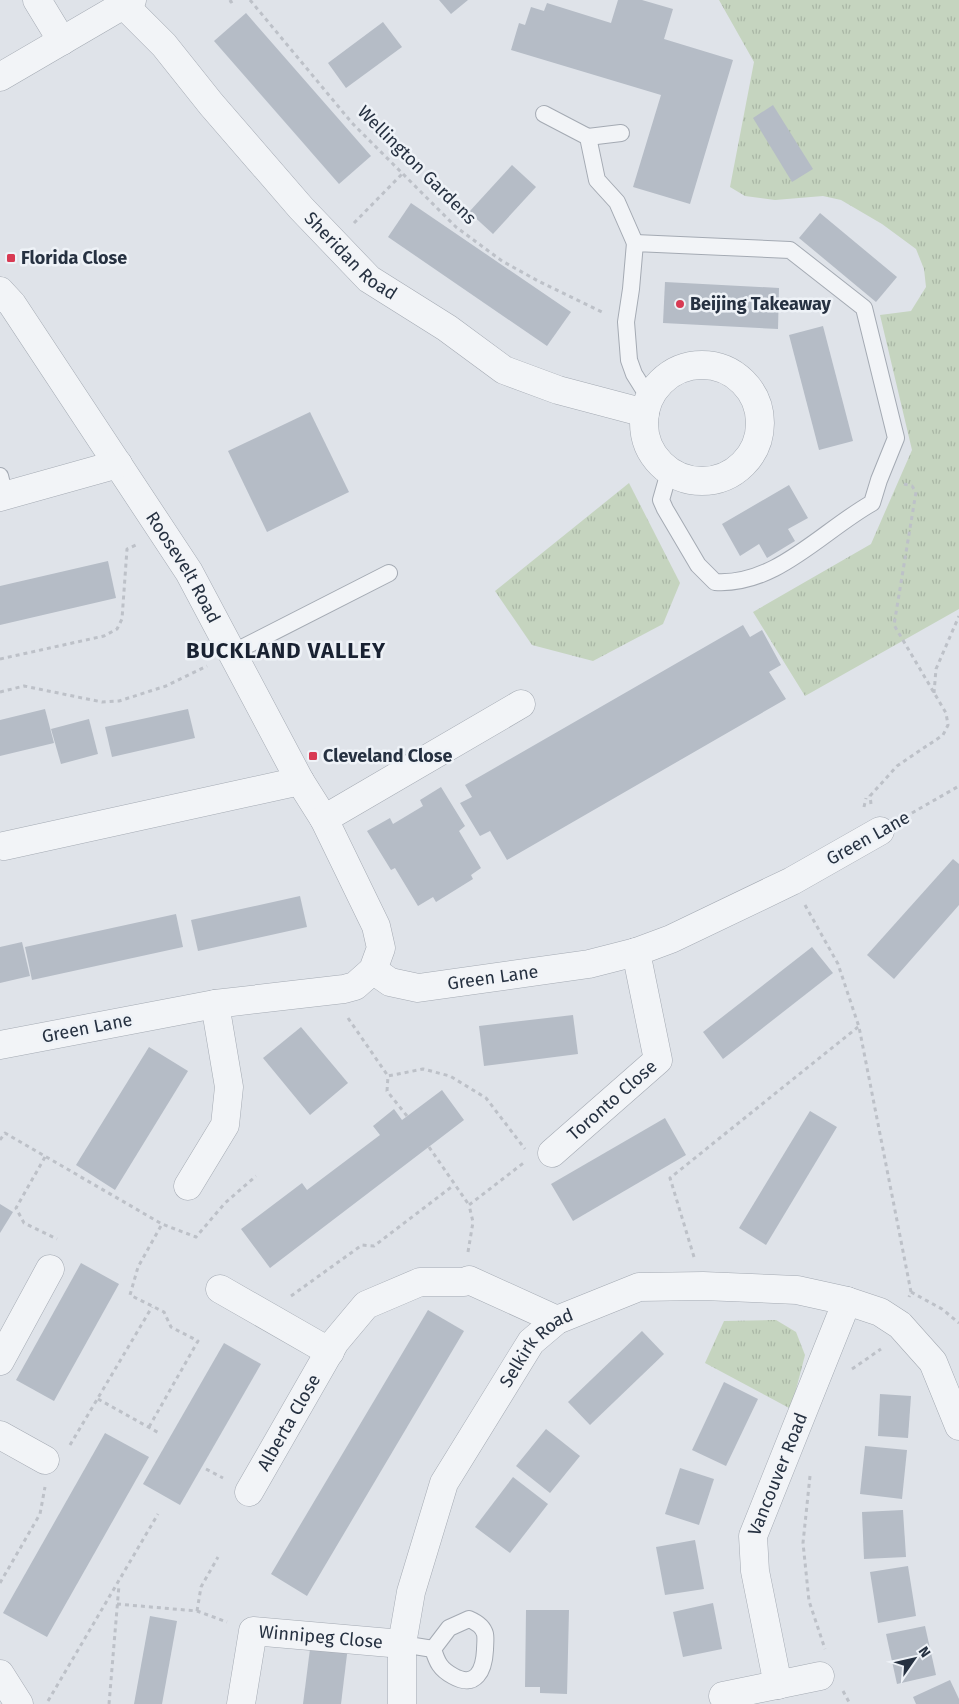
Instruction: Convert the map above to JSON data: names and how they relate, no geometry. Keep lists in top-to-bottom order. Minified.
{"streets":{"street":["Sheridan Road","Roosevelt Road","Green Lane","Toronto Close","Selkirk Road","Alberta Close","Vancouver Road","Winnipeg Close"],"path":["Wellington Gardens"]},"crossings":[["Roosevelt Road","Green Lane"],["Green Lane","Toronto Close"],["Selkirk Road","Alberta Close"],["Selkirk Road","Vancouver Road"],["Selkirk Road","Winnipeg Close"]],"districts":["BUCKLAND VALLEY"],"places":{"transit":["Florida Close","Cleveland Close"],"other":["Beijing Takeaway"]},"north":"top right"}
